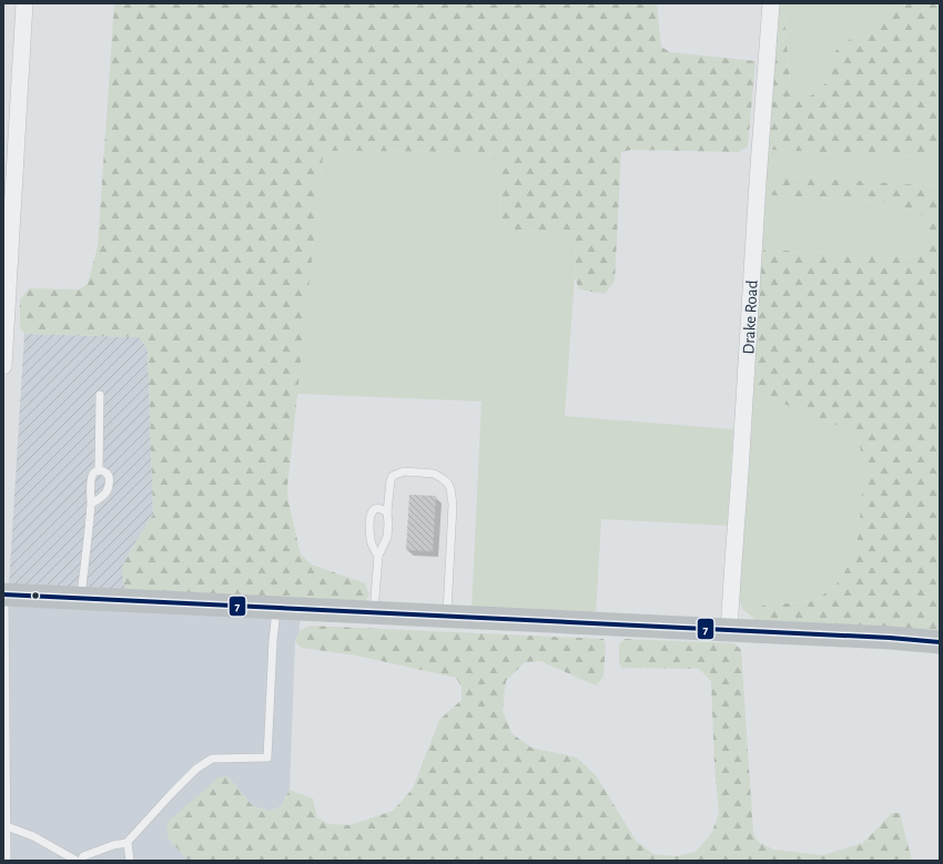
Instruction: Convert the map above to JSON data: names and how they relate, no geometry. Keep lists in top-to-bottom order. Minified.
{"streets":{"street":["Drake Road"]},"lines":["transit line 7"]}
